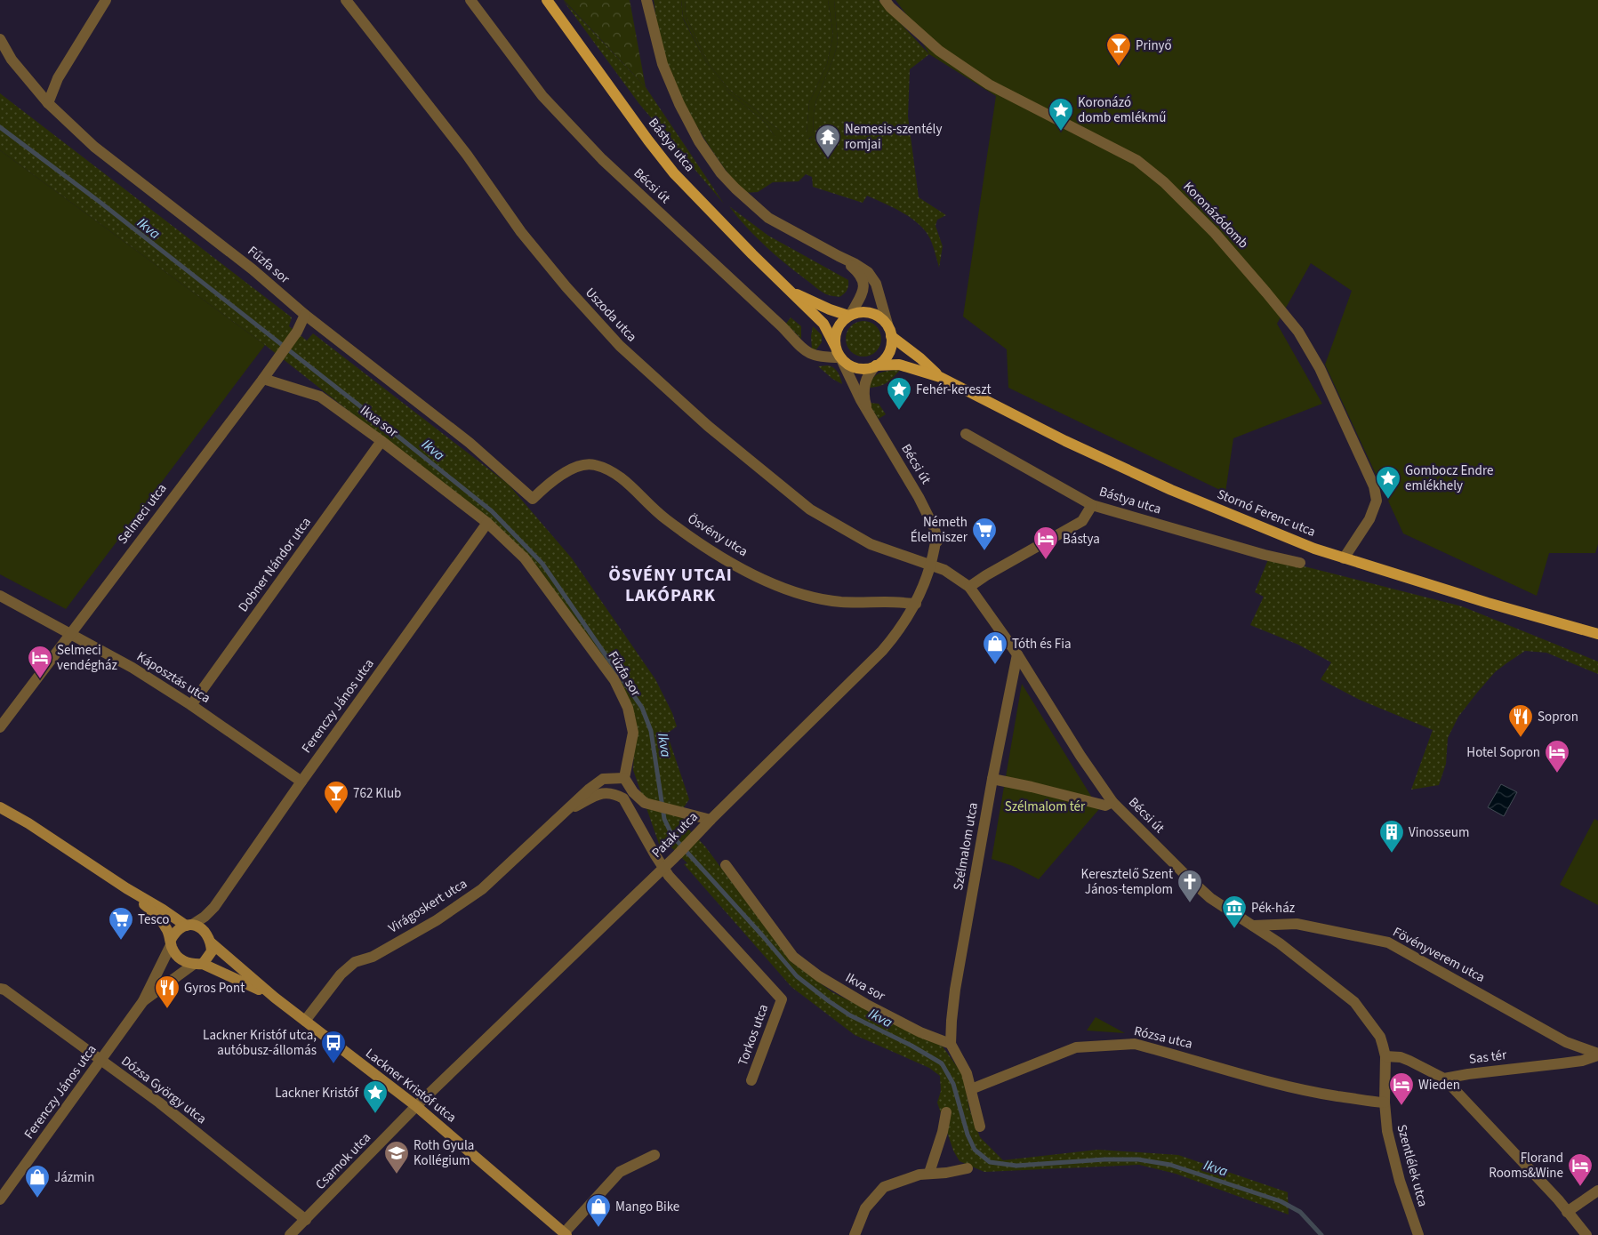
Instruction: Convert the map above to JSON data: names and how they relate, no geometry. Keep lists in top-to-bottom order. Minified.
{"streets":{"main road":["Bástya utca","Stornó Ferenc utca"],"street":["Bécsi út","Koronázódomb","Fűzfa sor","Uszoda utca","Ikva sor","Selmeci utca","Ösvény utca","Dobner Nándor utca","Káposztás utca","Ferenczy János utca","Patak utca","Szélmalom utca","Virágoskert utca","Fövényverem utca","Torkos utca","Rózsa utca","Sas tér","Lackner Kristóf utca","Dózsa György utca","Csarnok utca","Szentlélek utca"]},"crossings":[["Bástya utca","Bécsi út"],["Bástya utca","Stornó Ferenc utca"],["Bécsi út","Uszoda utca"],["Bécsi út","Stornó Ferenc utca"],["Bécsi út","Patak utca"],["Bécsi út","Szélmalom utca"],["Bécsi út","Fövényverem utca"],["Koronázódomb","Stornó Ferenc utca"],["Fűzfa sor","Ikva sor"],["Fűzfa sor","Selmeci utca"],["Fűzfa sor","Ösvény utca"],["Fűzfa sor","Ferenczy János utca"],["Fűzfa sor","Virágoskert utca"],["Uszoda utca","Patak utca"],["Ikva sor","Selmeci utca"],["Ikva sor","Dobner Nándor utca"],["Ikva sor","Ferenczy János utca"],["Ikva sor","Szélmalom utca"],["Selmeci utca","Káposztás utca"],["Ösvény utca","Patak utca"],["Dobner Nándor utca","Káposztás utca"],["Káposztás utca","Ferenczy János utca"],["Ferenczy János utca","Lackner Kristóf utca"],["Ferenczy János utca","Dózsa György utca"],["Patak utca","Virágoskert utca"],["Patak utca","Torkos utca"],["Patak utca","Lackner Kristóf utca"],["Patak utca","Csarnok utca"],["Virágoskert utca","Torkos utca"],["Virágoskert utca","Lackner Kristóf utca"],["Fövényverem utca","Sas tér"],["Rózsa utca","Szentlélek utca"],["Lackner Kristóf utca","Csarnok utca"],["Dózsa György utca","Csarnok utca"]],"districts":["ÖSVÉNY UTCAI LAKÓPARK"],"water":["Ikva"],"parks":["Szélmalom tér"],"places":{"bar":["Prinyő","762 Klub"],"place":["Koronázó domb emlékmű","Fehér-kereszt","Gombocz Endre emlékhely","Lackner Kristóf"],"temple":["Nemesis-szentély romjai"],"supermarket":["Németh Élelmiszer","Tesco"],"hotel":["Bástya","Selmeci vendégház","Hotel Sopron","Wieden","Florand Rooms&Wine"],"shop":["Tóth és Fia","Jázmin","Mango Bike"],"restaurant":["Sopron","Gyros Pont"],"building":["Vinosseum"],"church":["Keresztelő Szent János-templom"],"museum":["Pék-ház"],"bus stop":["Lackner Kristóf utca, autóbusz-állomás"],"school or university":["Roth Gyula Kollégium"]}}
